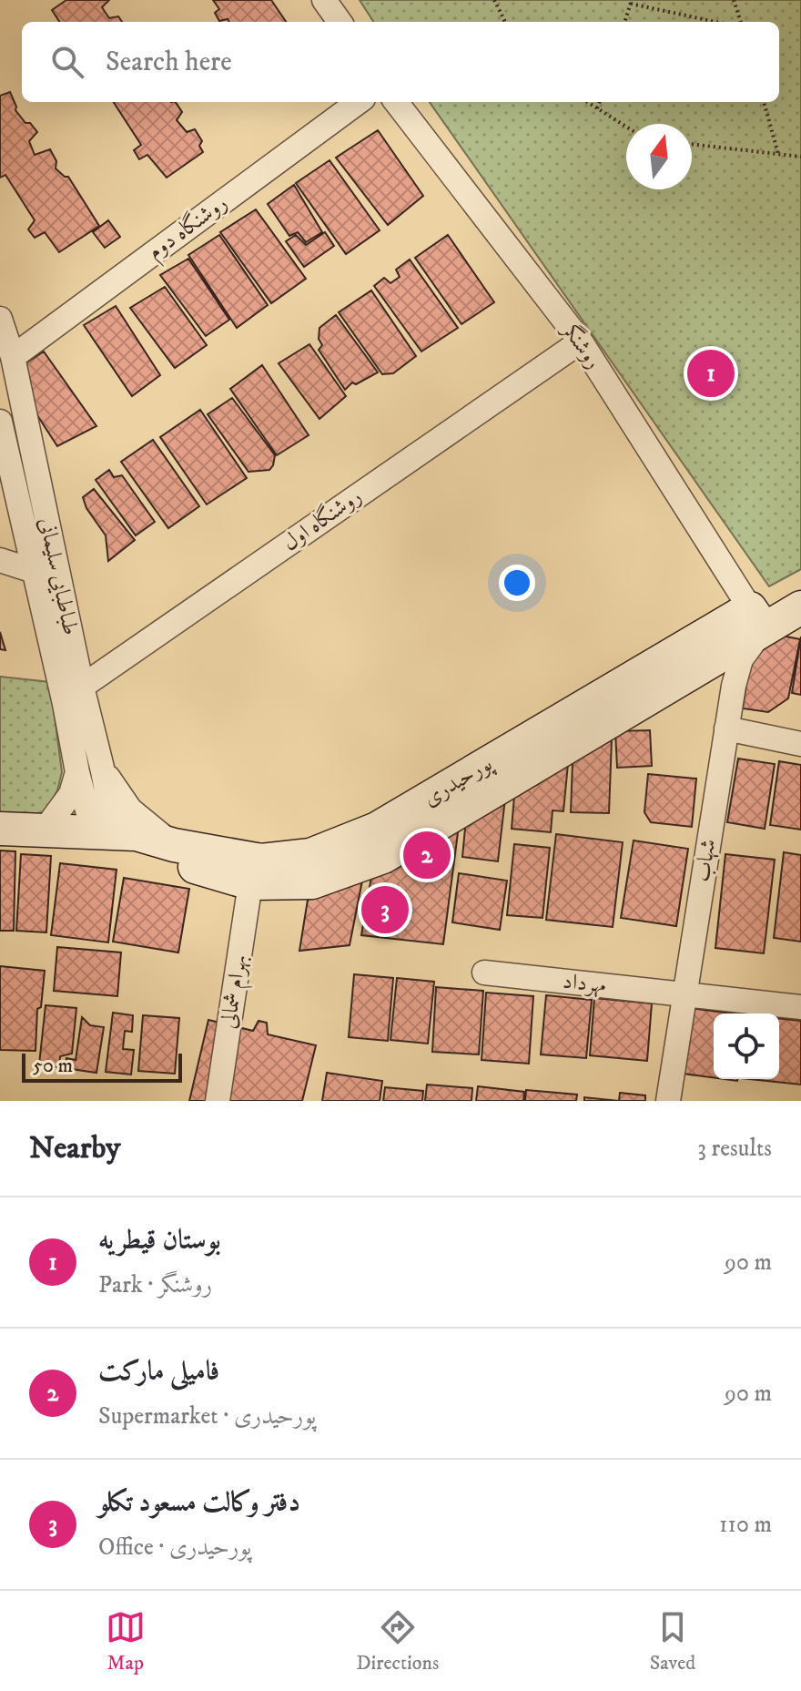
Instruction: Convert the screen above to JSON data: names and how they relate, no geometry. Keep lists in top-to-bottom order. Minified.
{"streets":{"main road":["پورحیدری"],"street":["روشنگاه دوم","روشنگر","روشنگاه اول","طباطبایی سلیمانی","شهاب","مهرداد","بهرام شمالی"]},"crossings":[["روشنگاه دوم","طباطبایی سلیمانی"],["روشنگر","روشنگاه اول"],["روشنگر","پورحیدری"],["روشنگر","شهاب"],["روشنگاه اول","طباطبایی سلیمانی"],["طباطبایی سلیمانی","پورحیدری"],["پورحیدری","شهاب"],["پورحیدری","بهرام شمالی"],["شهاب","مهرداد"]],"scale_bar":"50 m","north":"top","page":{"search":"Search here","pins":["1","2","3"],"scale":"50 m","heading":["Nearby","3 results"],"list":[{"mark":"1","name":"بوستان قیطریه","note":"Park · روشنگر","value":"90 m"},{"mark":"2","name":"فامیلی مارکت","note":"Supermarket · پورحیدری","value":"90 m"},{"mark":"3","name":"دفتر وکالت مسعود تکلو","note":"Office · پورحیدری","value":"110 m"}],"nav":["Map","Directions","Saved"]}}
